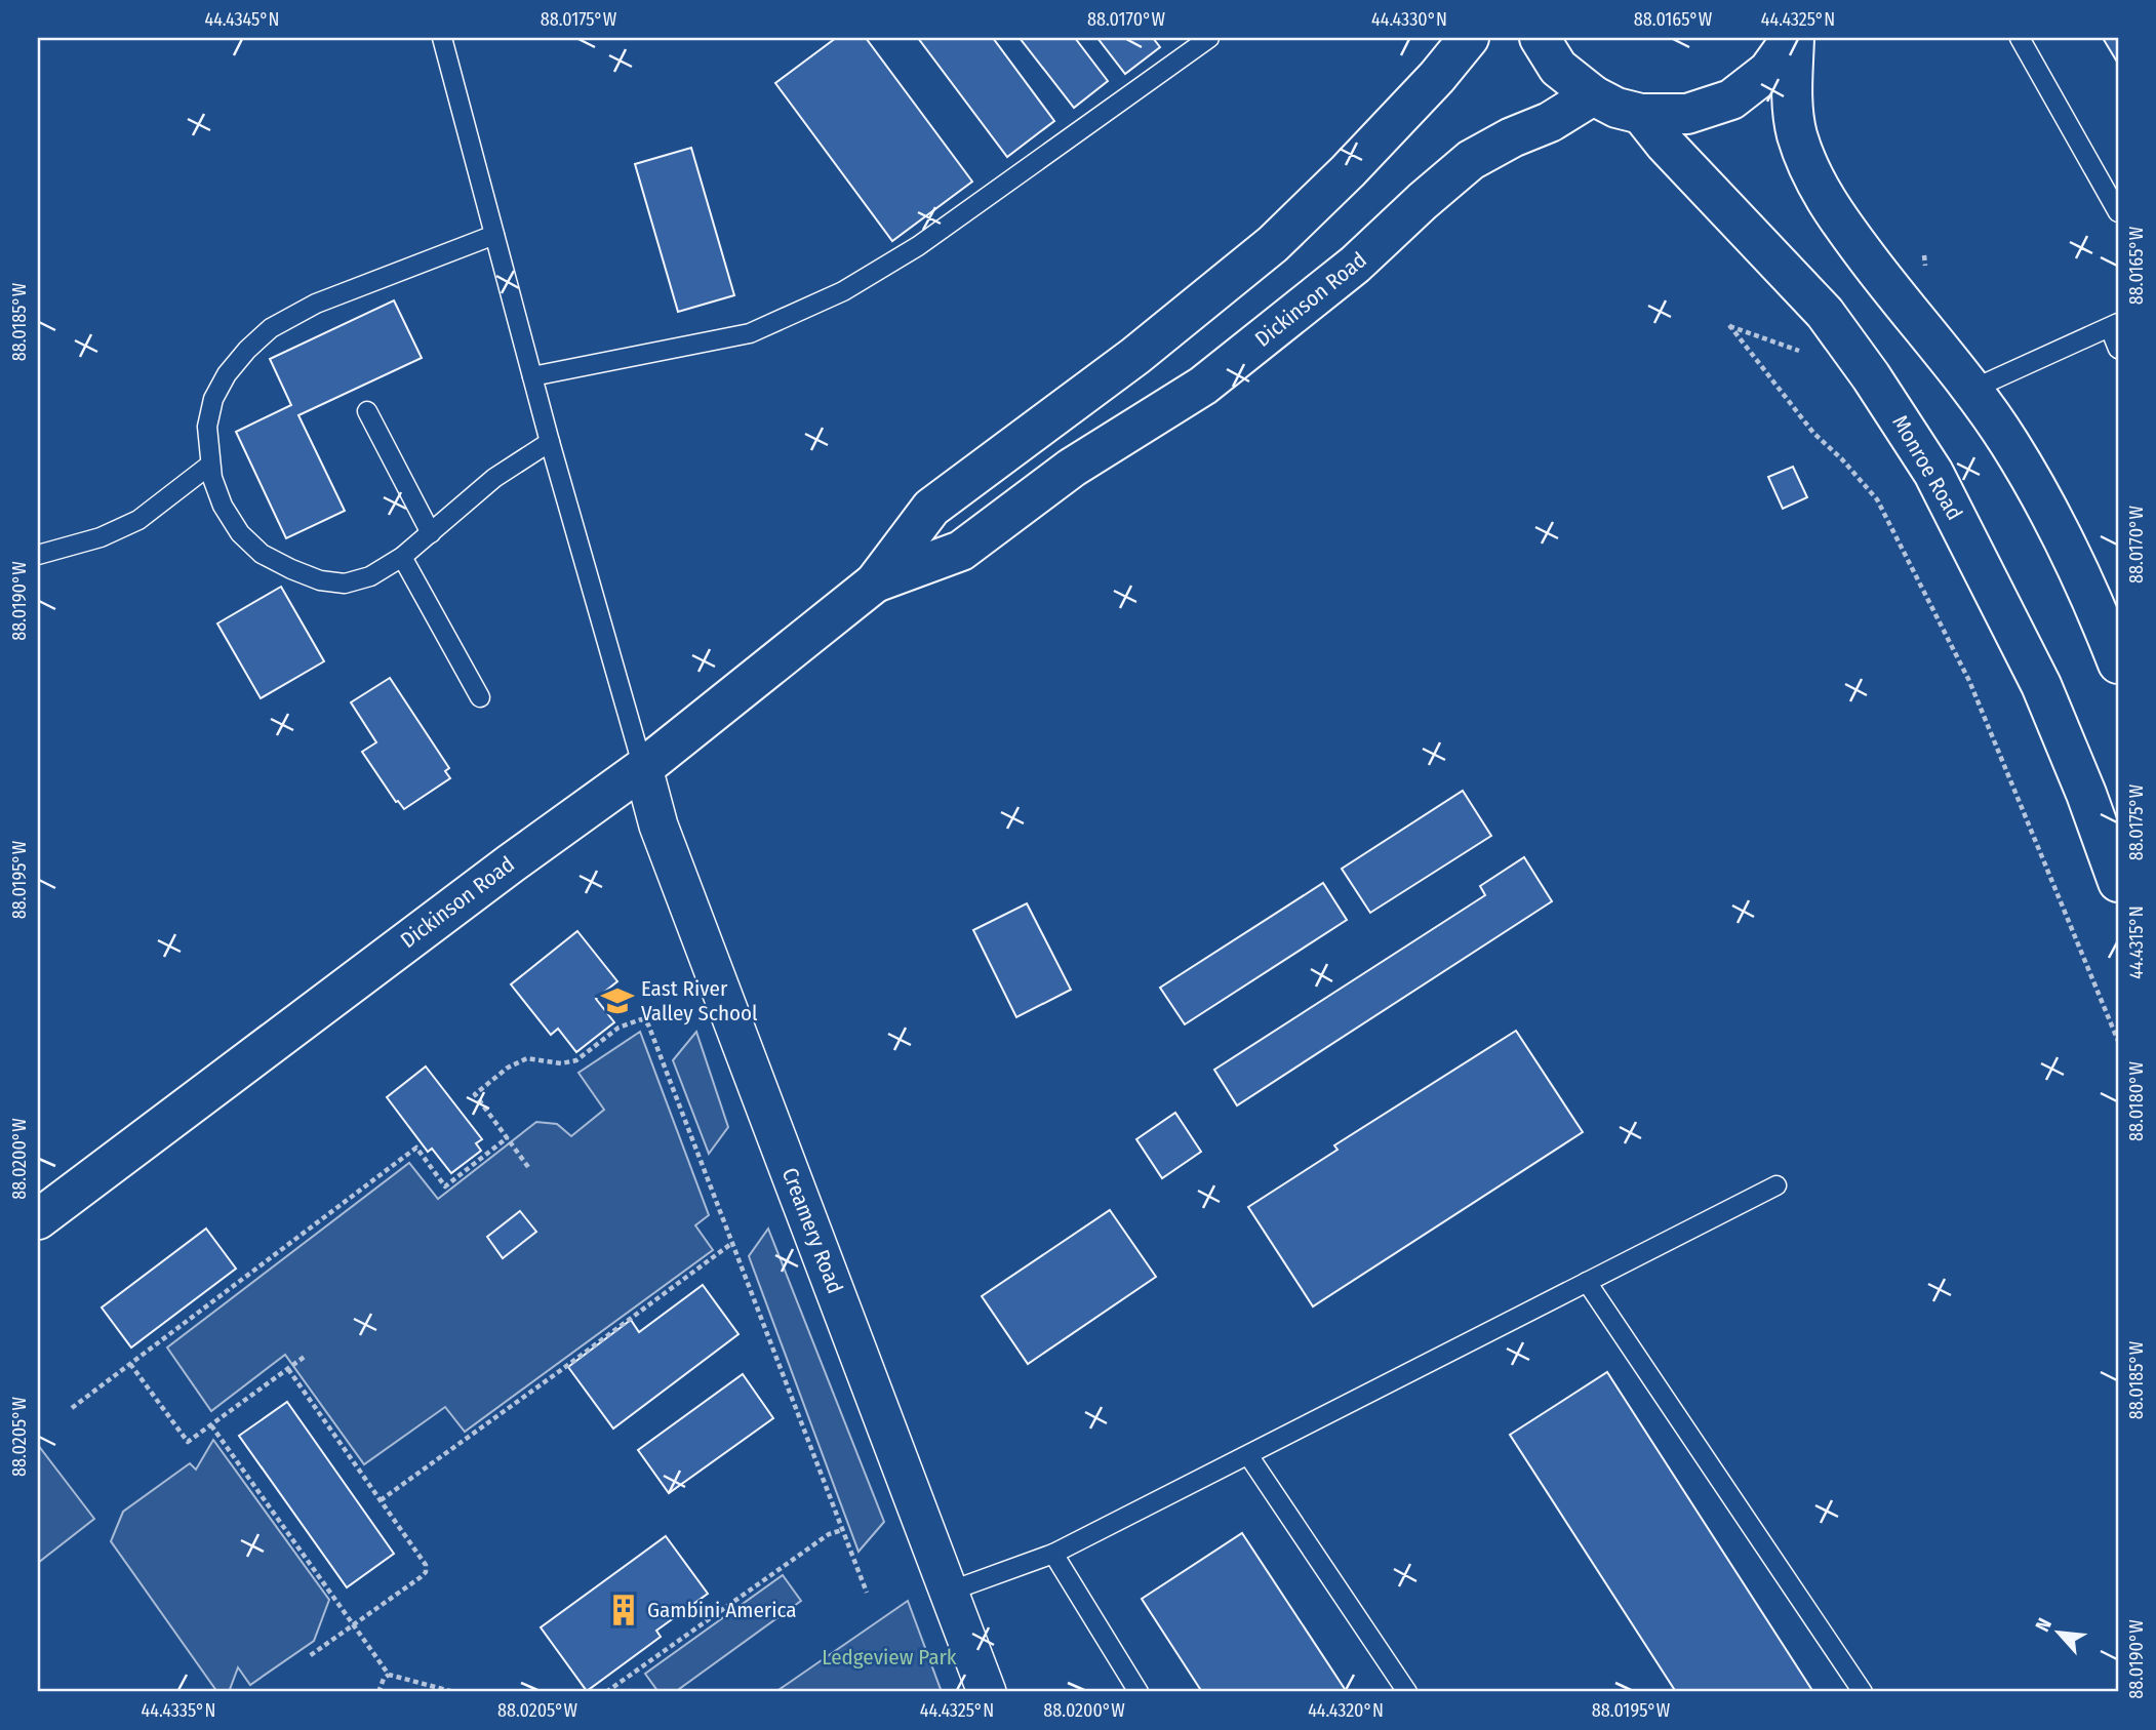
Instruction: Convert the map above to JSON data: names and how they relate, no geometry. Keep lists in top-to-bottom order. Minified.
{"streets":{"street":["Dickinson Road","Monroe Road","Creamery Road"]},"crossings":[["Dickinson Road","Creamery Road"]],"parks":["Ledgeview Park"],"places":{"school or university":["East River Valley School"],"building":["Gambini America"]},"north":"top left","coordinates":["44.4345°N","88.0175°W","88.0170°W","44.4330°N","88.0165°W","44.4325°N","88.0185°W","88.0190°W","88.0195°W","44.4315°N","88.0180°W","88.0200°W","88.0205°W","44.4335°N","44.4320°N"]}
